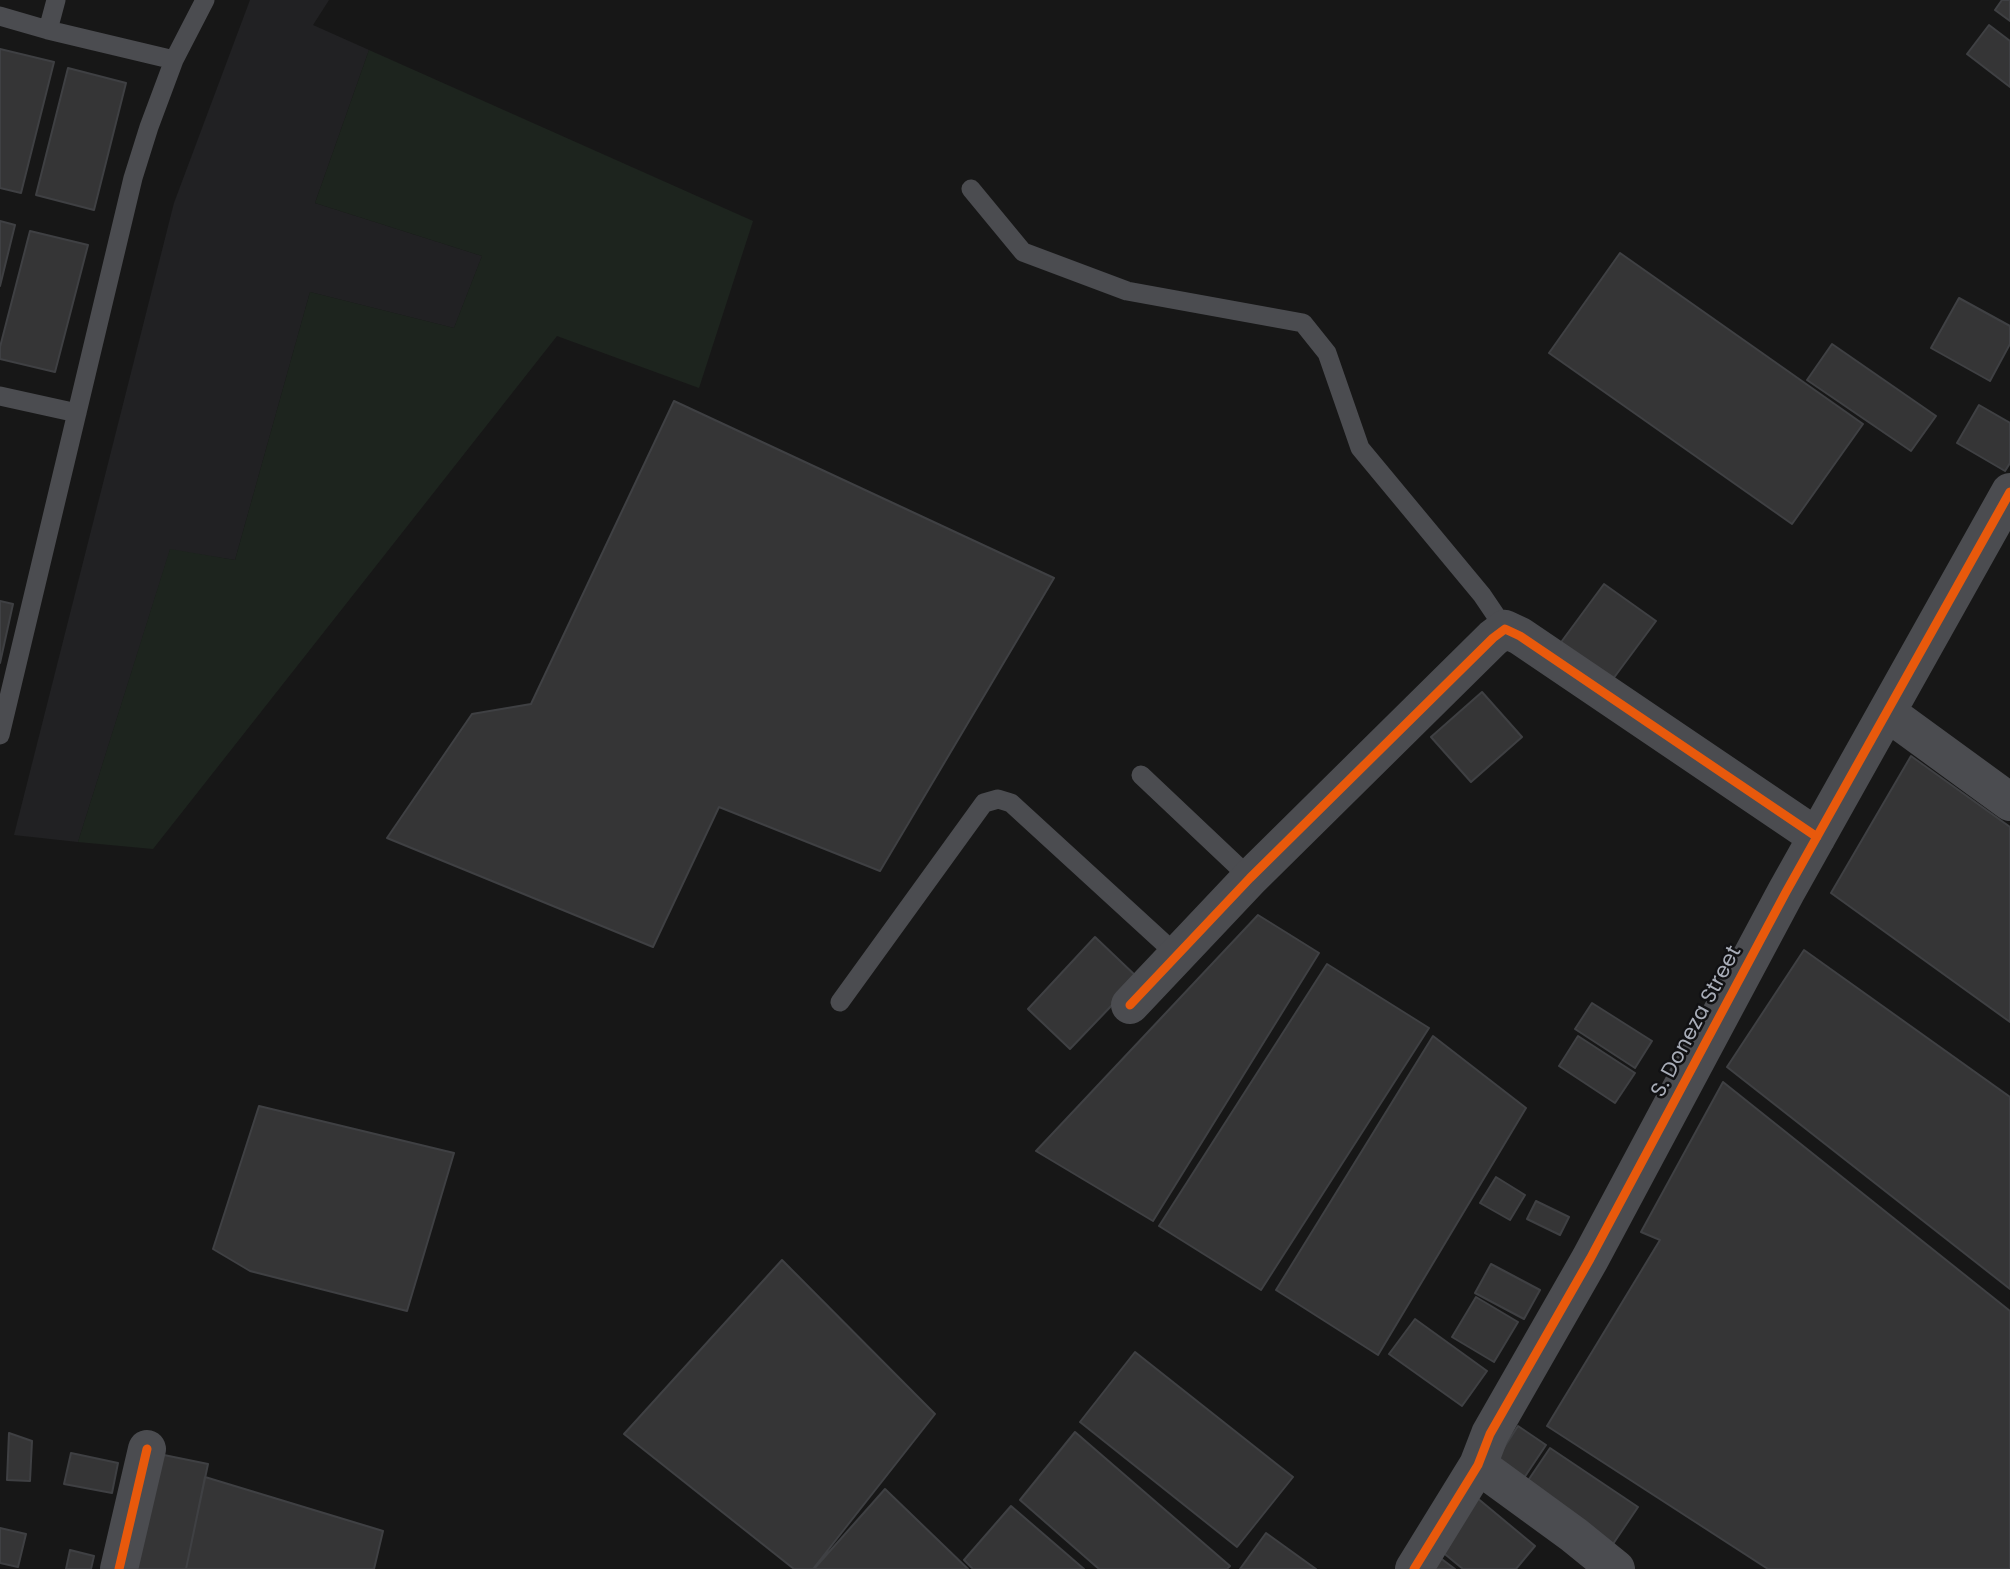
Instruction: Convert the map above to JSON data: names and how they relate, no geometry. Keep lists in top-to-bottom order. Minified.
{"streets":{"street":["S. Doneza Street"]}}
